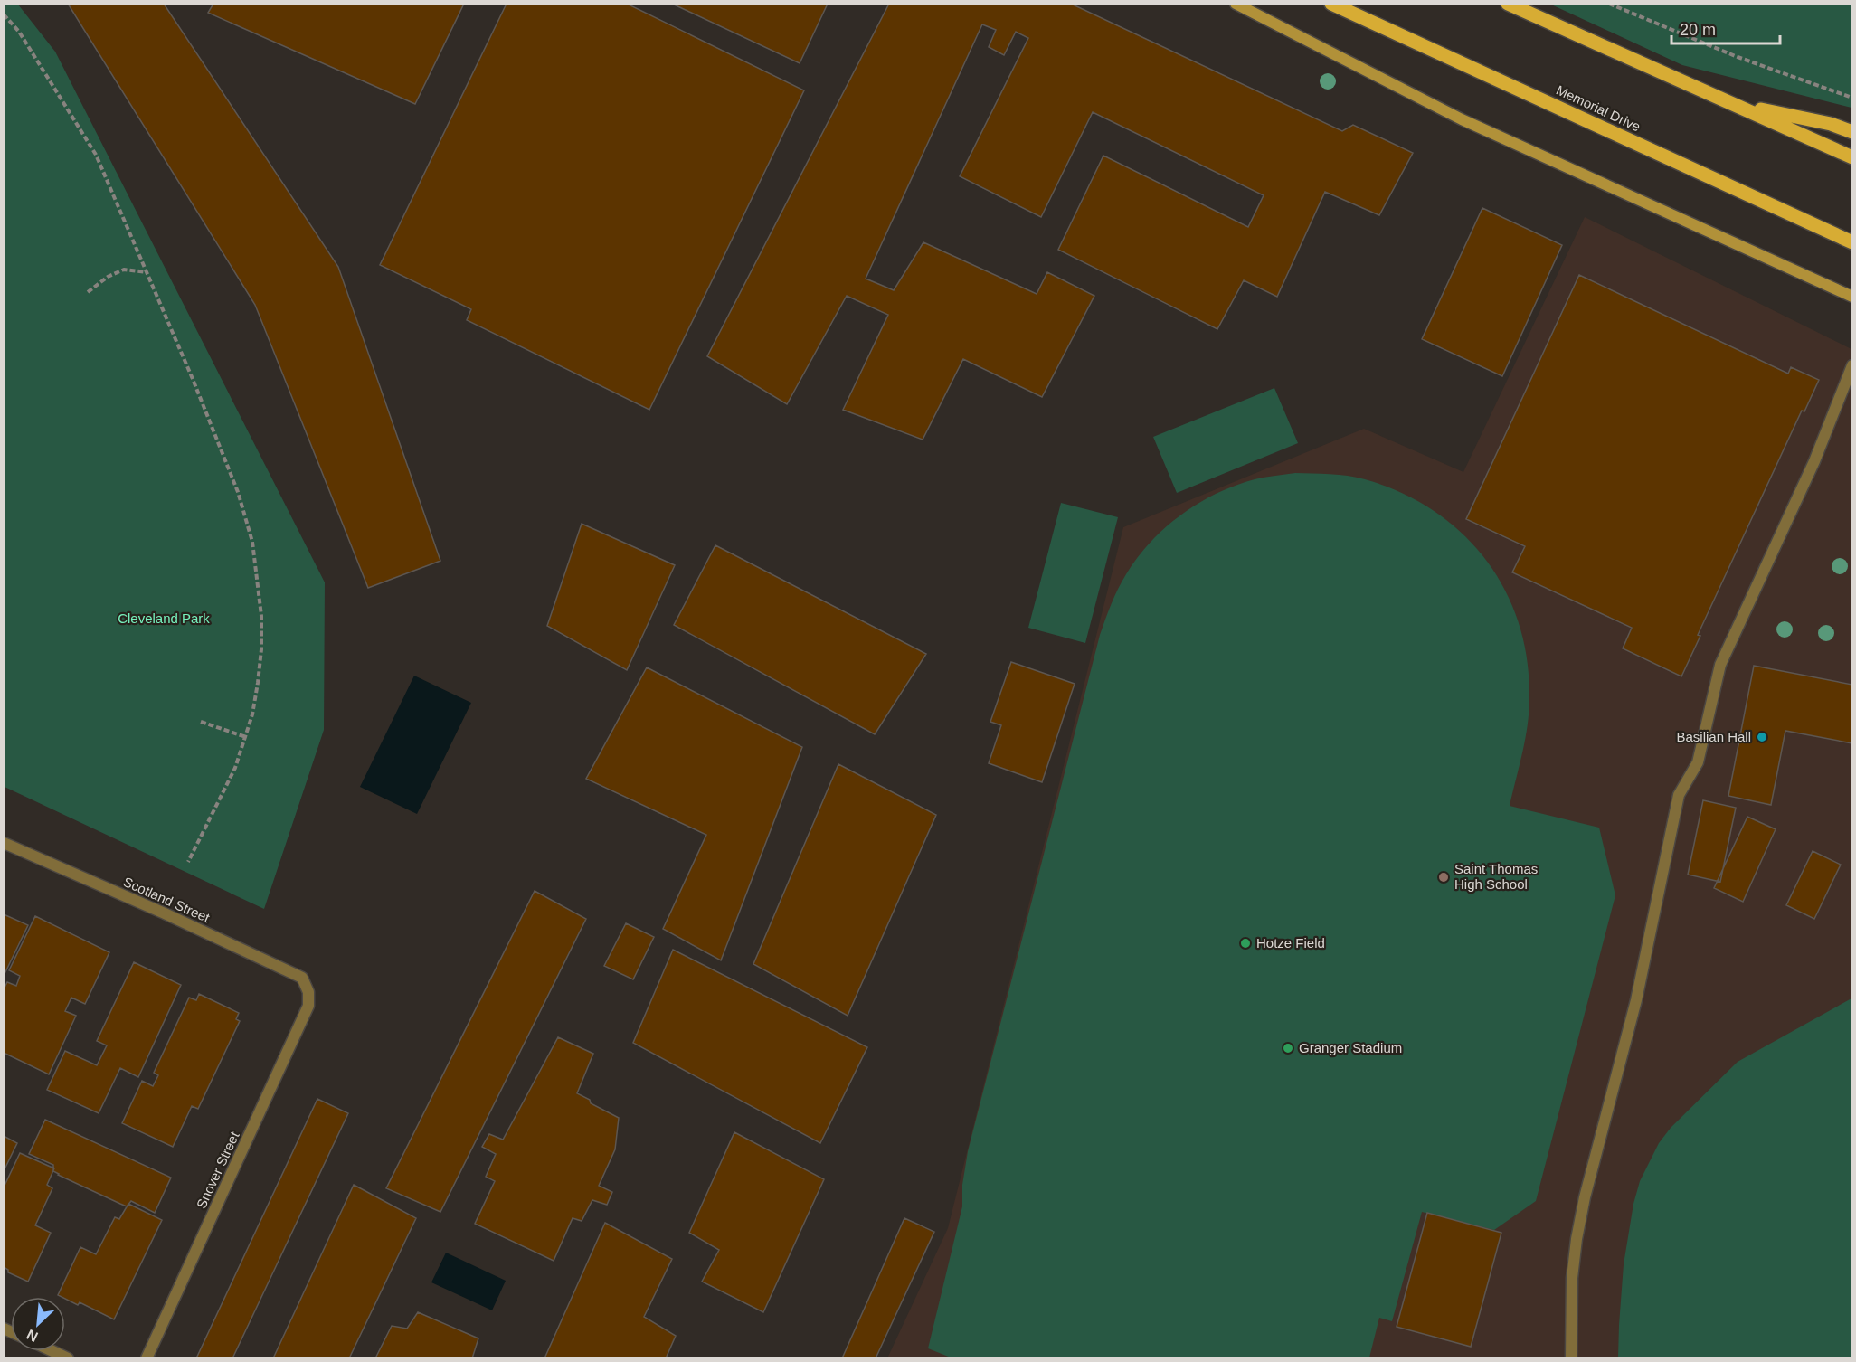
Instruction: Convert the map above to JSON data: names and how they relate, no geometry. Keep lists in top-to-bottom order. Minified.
{"streets":{"main road":["Memorial Drive"],"street":["Scotland Street","Snover Street"]},"crossings":[["Scotland Street","Snover Street"]],"parks":["Cleveland Park"],"places":["Basilian Hall","Saint Thomas High School","Hotze Field","Granger Stadium"],"scale_bar":"20 m","north":"bottom left"}
